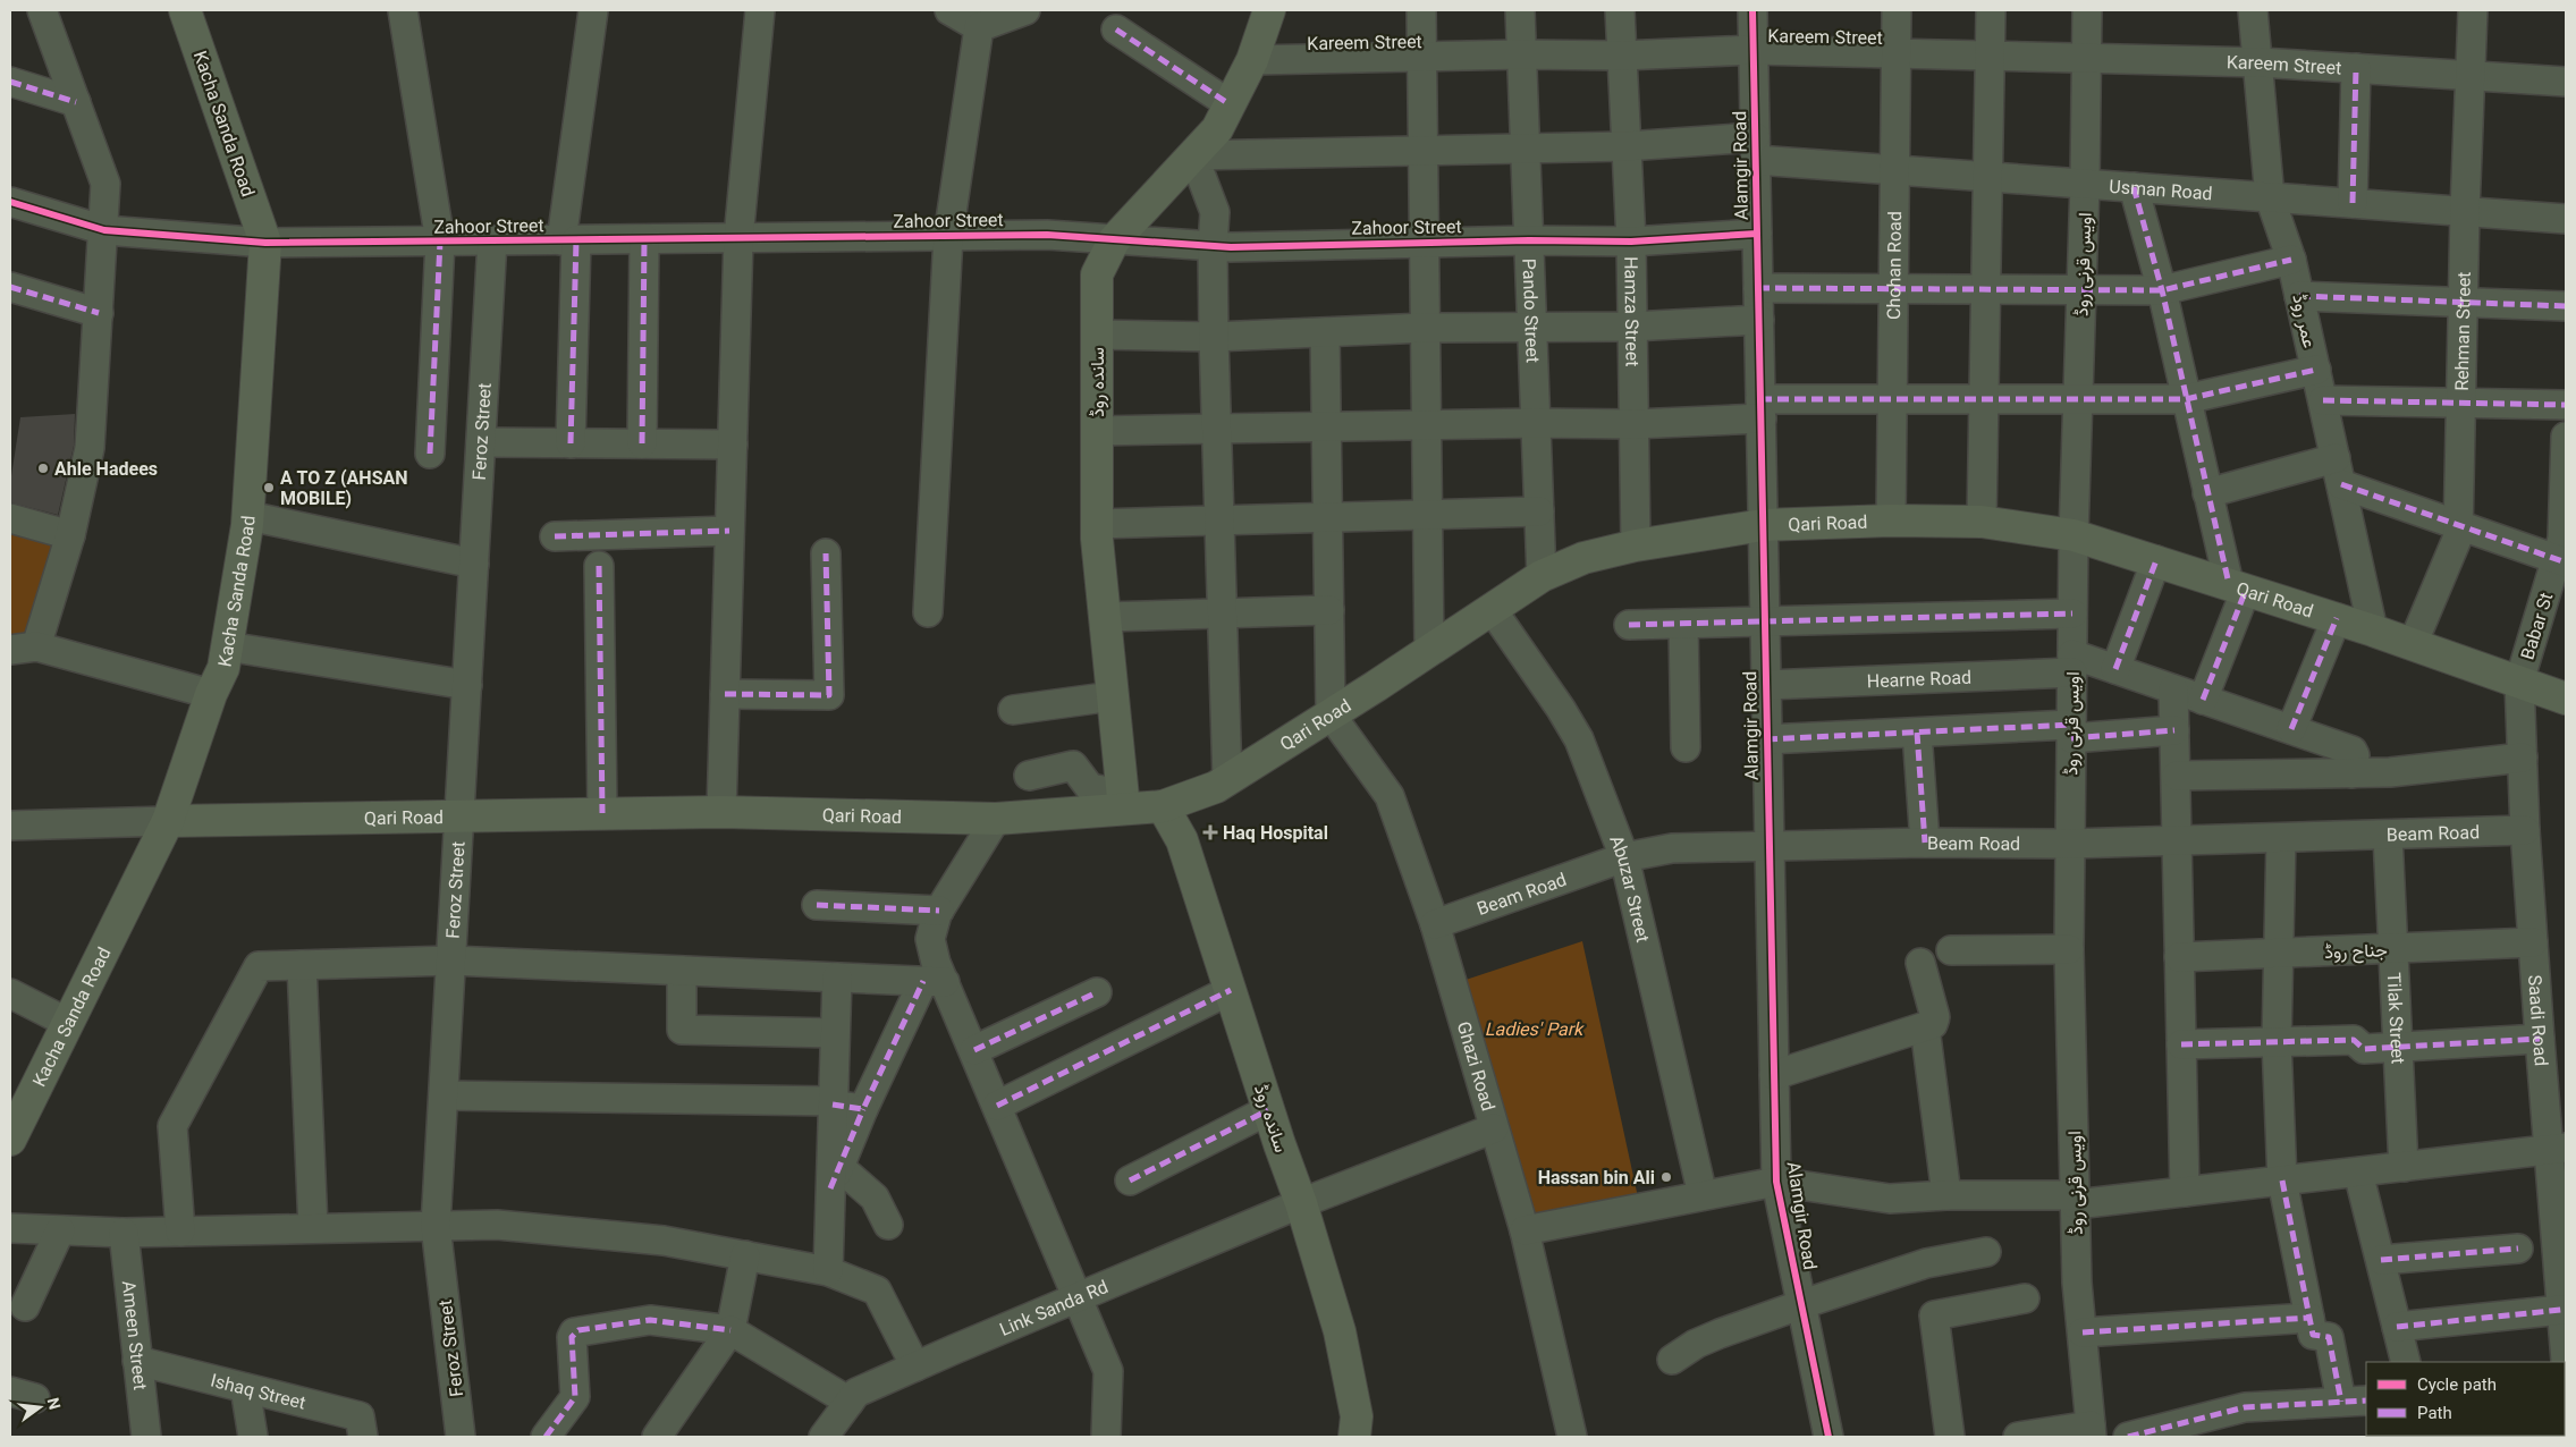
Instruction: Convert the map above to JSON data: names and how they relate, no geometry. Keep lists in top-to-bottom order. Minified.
{"streets":{"main road":["Kacha Sanda Road","ساندہ روڈ","Qari Road"],"street":["Kareem Street","Alamgir Road","Usman Road","Zahoor Street","اویس قرنی روڈ","Chohan Road","Pando Street","Hamza Street","عمر روڈ","Rehman Street","Feroz Street","Babar St","Hearne Road","Beam Road","Abuzar Street","جناح روڈ","Tilak Street","Saadi Road","Ghazi Road","Link Sanda Rd","Ameen Street","Ishaq Street"]},"crossings":[["Kareem Street","Alamgir Road"],["Kareem Street","اویس قرنی روڈ"],["Kareem Street","Chohan Road"],["Kareem Street","Pando Street"],["Kareem Street","Hamza Street"],["Kareem Street","عمر روڈ"],["Kareem Street","Rehman Street"],["Kareem Street","ساندہ روڈ"],["Kacha Sanda Road","Zahoor Street"],["Kacha Sanda Road","Qari Road"],["Alamgir Road","Usman Road"],["Alamgir Road","Zahoor Street"],["Alamgir Road","Qari Road"],["Alamgir Road","Hearne Road"],["Alamgir Road","Beam Road"],["Usman Road","اویس قرنی روڈ"],["Usman Road","Chohan Road"],["Usman Road","Pando Street"],["Usman Road","Hamza Street"],["Usman Road","عمر روڈ"],["Usman Road","Rehman Street"],["Usman Road","ساندہ روڈ"],["Zahoor Street","Pando Street"],["Zahoor Street","Hamza Street"],["Zahoor Street","ساندہ روڈ"],["Zahoor Street","Feroz Street"],["اویس قرنی روڈ","Qari Road"],["اویس قرنی روڈ","Hearne Road"],["اویس قرنی روڈ","Beam Road"],["Chohan Road","Qari Road"],["Pando Street","Qari Road"],["Hamza Street","Qari Road"],["عمر روڈ","Qari Road"],["Rehman Street","Qari Road"],["ساندہ روڈ","Qari Road"],["ساندہ روڈ","Link Sanda Rd"],["Feroz Street","Qari Road"],["Qari Road","Babar St"],["Qari Road","Abuzar Street"],["Qari Road","Saadi Road"],["Qari Road","Ghazi Road"],["Babar St","Saadi Road"],["Beam Road","Abuzar Street"],["Beam Road","Tilak Street"],["Beam Road","Saadi Road"],["Beam Road","Ghazi Road"],["جناح روڈ","Tilak Street"],["جناح روڈ","Saadi Road"],["Ghazi Road","Link Sanda Rd"],["Ameen Street","Ishaq Street"]],"parks":["Ladies' Park"],"places":{"other":["Ahle Hadees","A TO Z (AHSAN MOBILE)","Hassan bin Ali"],"health":["Haq Hospital"]},"legend":["Cycle path","Path"],"north":"right"}
